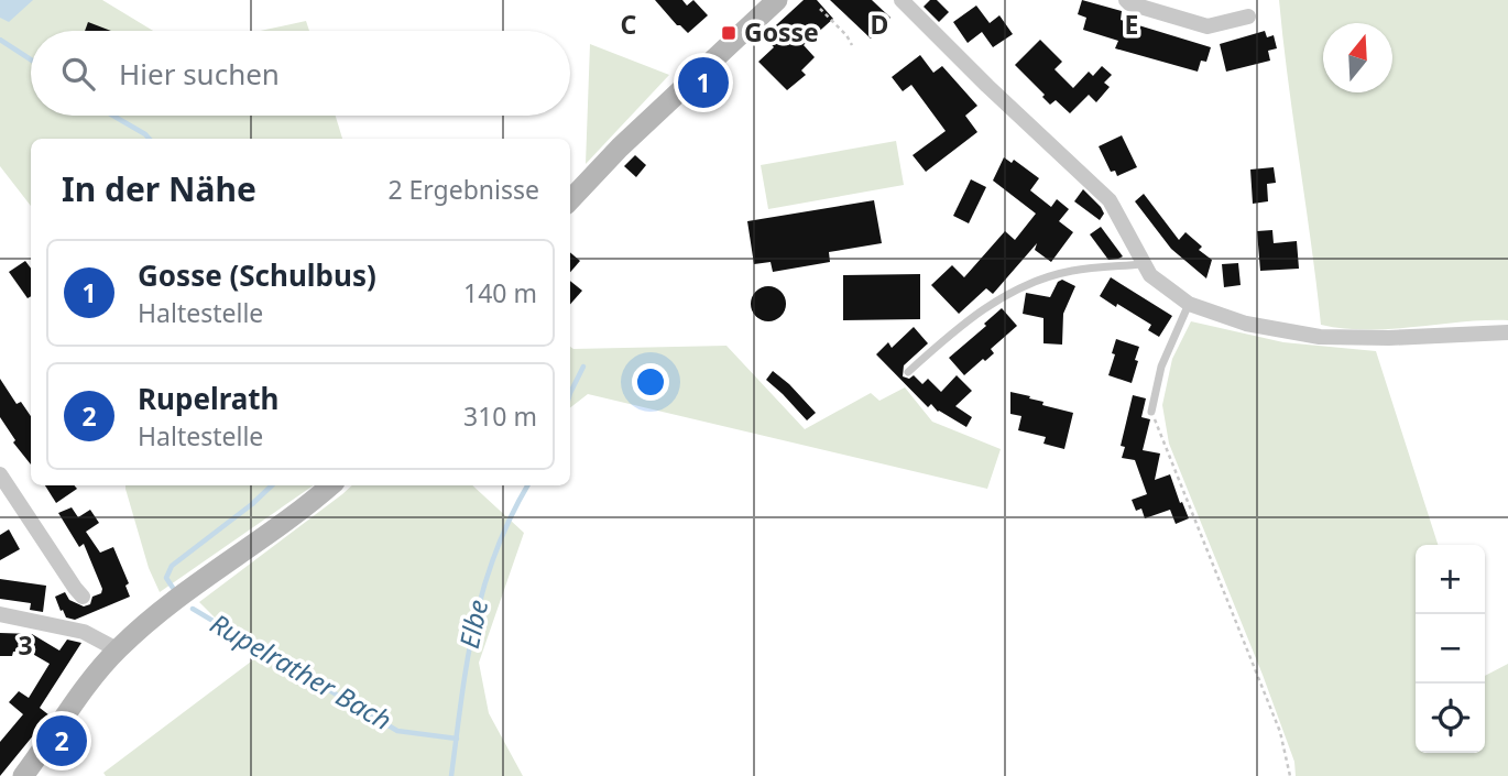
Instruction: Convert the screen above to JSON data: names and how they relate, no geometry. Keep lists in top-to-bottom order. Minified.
{"water":["Elbe","Rupelrather Bach"],"places":{"transit":["Gosse"]},"north":"top","page":{"search":"Hier suchen","pins":["1","2"],"heading":["In der Nähe","2 Ergebnisse"],"list":[{"mark":"1","name":"Gosse (Schulbus)","note":"Haltestelle","value":"140 m"},{"mark":"2","name":"Rupelrath","note":"Haltestelle","value":"310 m"}],"map_buttons":["+","−"]},"grid":{"columns":["C","D","E"],"rows":["3"]}}
